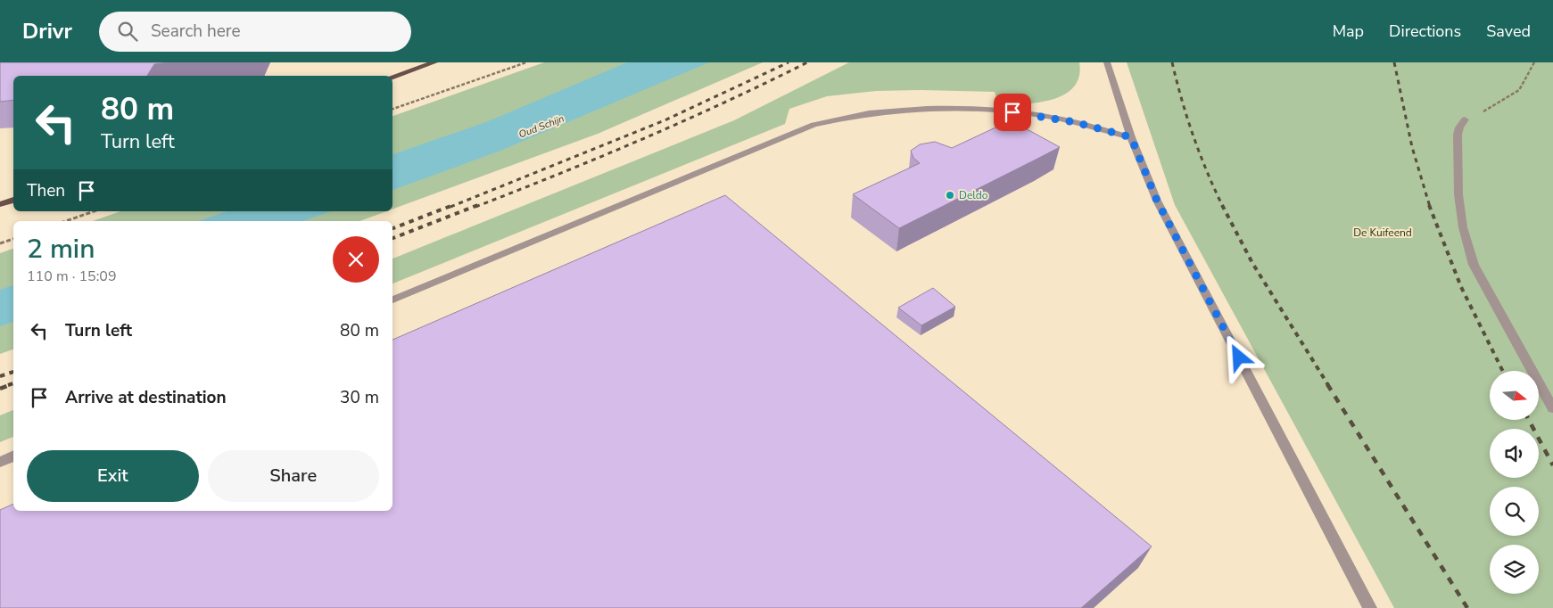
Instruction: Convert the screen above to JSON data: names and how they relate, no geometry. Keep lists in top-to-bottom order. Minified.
{"water":["Oud Schijn"],"parks":["De Kuifeend"],"places":["Deldo"],"north":"right","page":{"header":"Drivr","search":"Search here","nav":["Map","Directions","Saved"],"turn":["80 m","Turn left"],"then":"Then","heading":["2 min","110 m · 15:09"],"list":[{"name":"Turn left","value":"80 m"},{"name":"Arrive at destination","value":"30 m"}],"buttons":["Exit","Share"]}}
